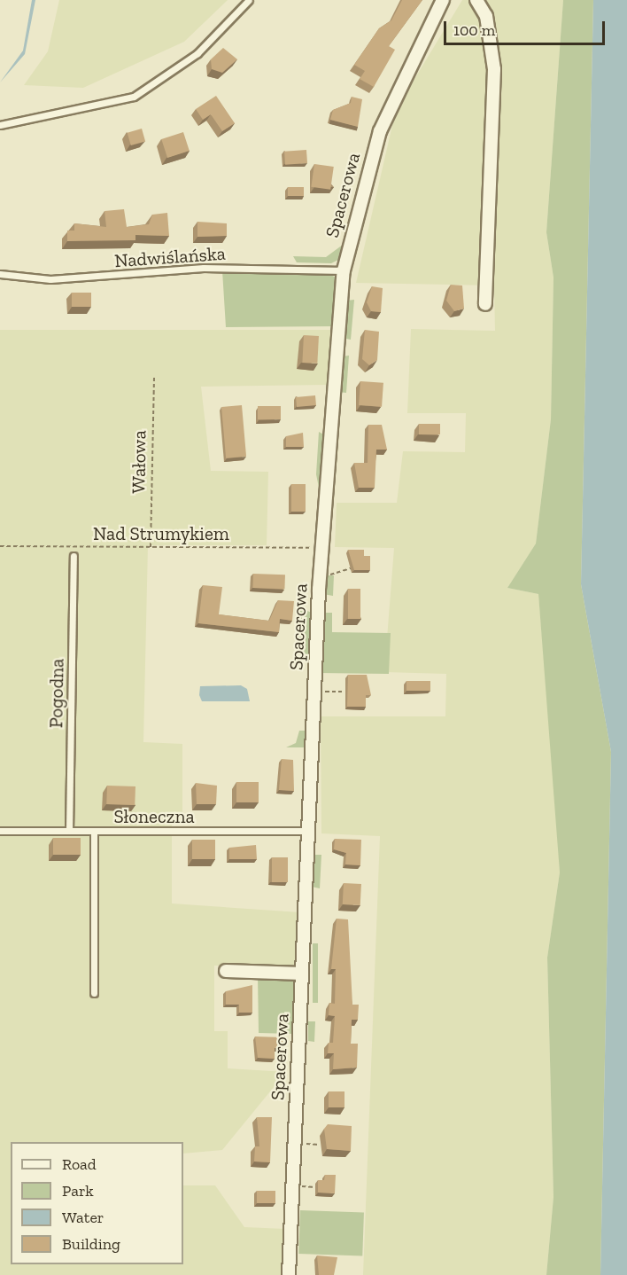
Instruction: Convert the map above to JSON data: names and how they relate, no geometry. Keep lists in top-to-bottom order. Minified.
{"streets":{"street":["Spacerowa"],"lane":["Nadwiślańska","Pogodna","Słoneczna"],"path":["Wałowa","Nad Strumykiem"]},"crossings":[["Spacerowa","Nadwiślańska"],["Spacerowa","Nad Strumykiem"],["Spacerowa","Słoneczna"],["Wałowa","Nad Strumykiem"],["Pogodna","Słoneczna"]],"legend":["Road","Park","Water","Building"],"scale_bar":"100 m"}
